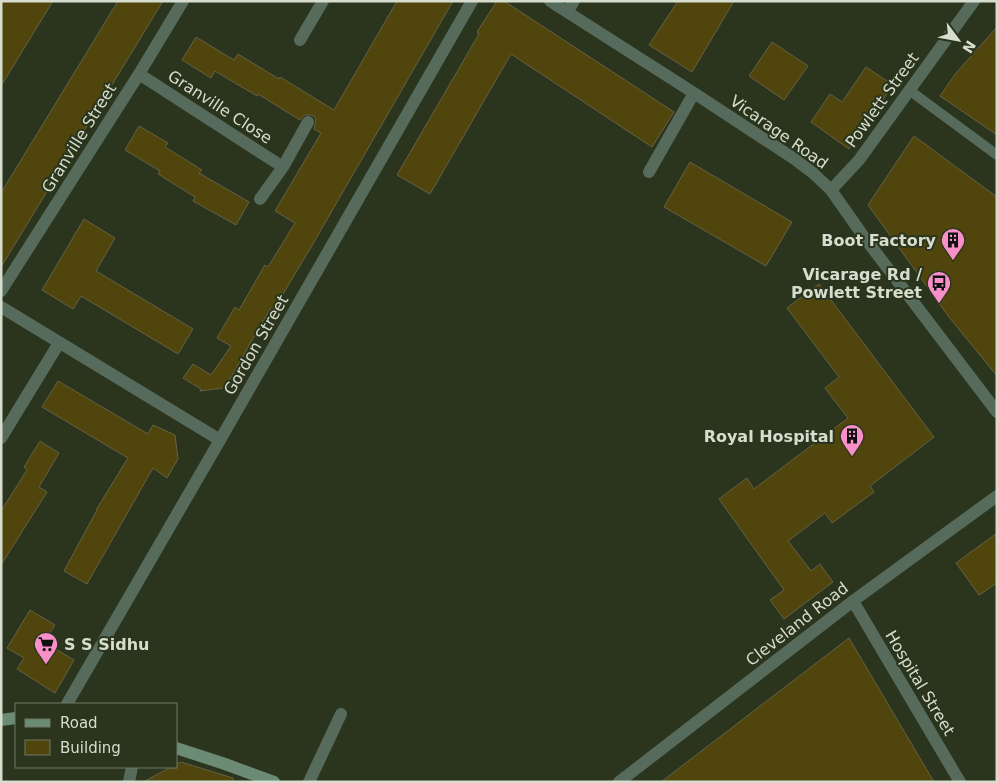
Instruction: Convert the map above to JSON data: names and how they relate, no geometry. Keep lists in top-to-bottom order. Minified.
{"streets":{"street":["Powlett Street","Granville Close","Vicarage Road","Granville Street","Gordon Street","Cleveland Road","Hospital Street"]},"crossings":[["Powlett Street","Vicarage Road"],["Granville Close","Granville Street"],["Cleveland Road","Hospital Street"]],"places":{"building":["Boot Factory","Royal Hospital"],"bus stop":["Vicarage Rd / Powlett Street"],"supermarket":["S S Sidhu"]},"legend":["Road","Building"],"north":"bottom right"}
